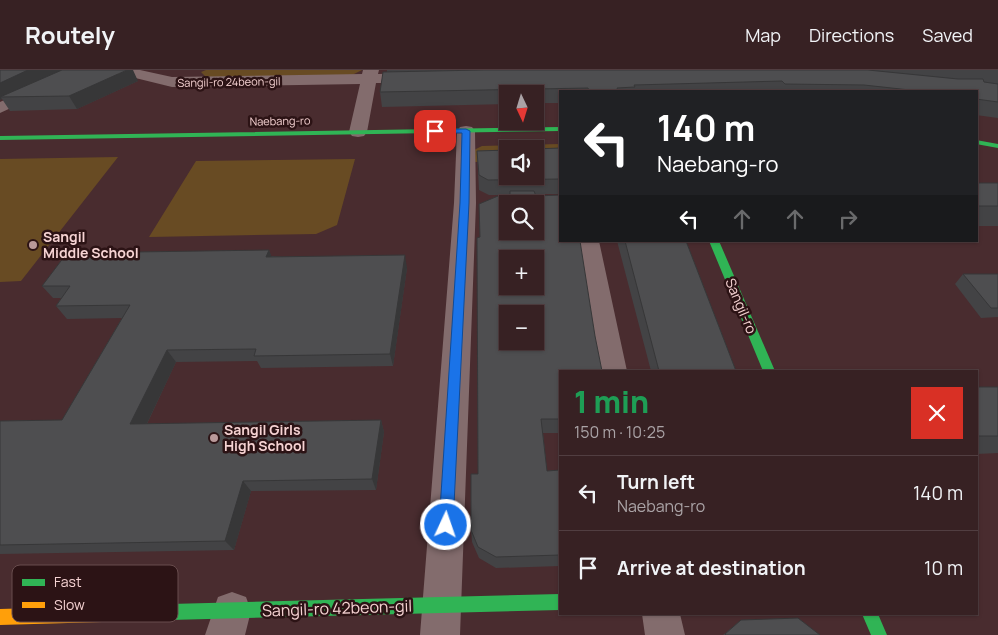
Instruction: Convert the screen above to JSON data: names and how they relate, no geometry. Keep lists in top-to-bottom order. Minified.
{"streets":{"street":["Sangil-ro 24beon-gil","Naebang-ro","Sangil-ro","Sangil-ro 42beon-gil"]},"places":["Sangil Middle School","Sangil Girls High School"],"legend":["Fast","Slow"],"north":"bottom","page":{"header":"Routely","nav":["Map","Directions","Saved"],"map_buttons":["+","−"],"turn":["140 m","Naebang-ro"],"heading":["1 min","150 m · 10:25"],"list":[{"name":"Turn left","note":"Naebang-ro","value":"140 m"},{"name":"Arrive at destination","value":"10 m"}]}}
